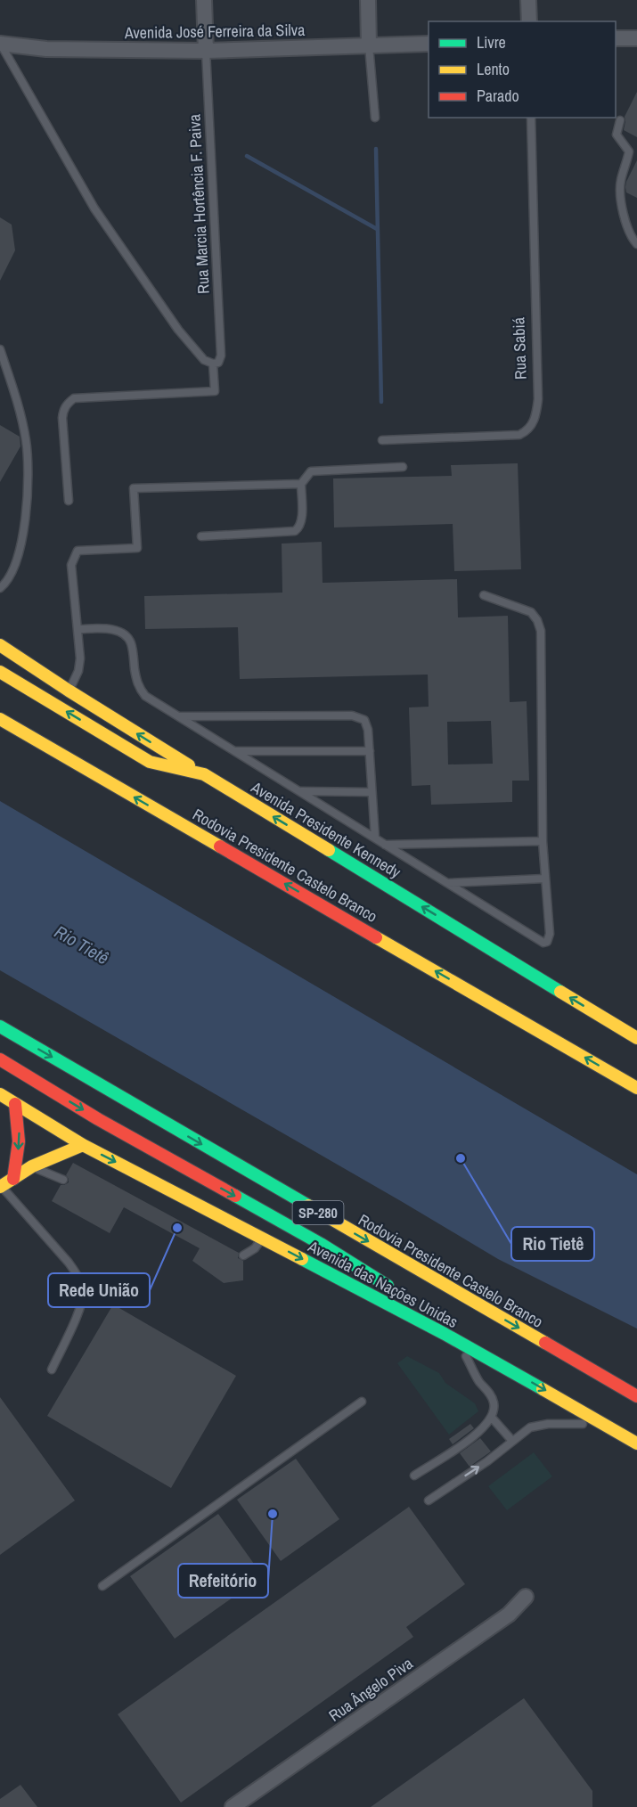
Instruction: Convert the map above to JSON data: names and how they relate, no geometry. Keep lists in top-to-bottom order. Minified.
{"streets":{"main road":["Avenida Presidente Kennedy","Rodovia Presidente Castelo Branco","SP-280","Avenida das Nações Unidas"],"street":["Avenida José Ferreira da Silva","Rua Ângelo Piva"],"lane":["Rua Marcia Hortência F. Paiva","Rua Sabiá"]},"crossings":[["Avenida José Ferreira da Silva","Rua Marcia Hortência F. Paiva"]],"one_way":["Avenida Presidente Kennedy"],"water":["Rio Tietê"],"places":["Rio Tietê","Rede União","Refeitório"],"legend":["Livre","Lento","Parado"]}
